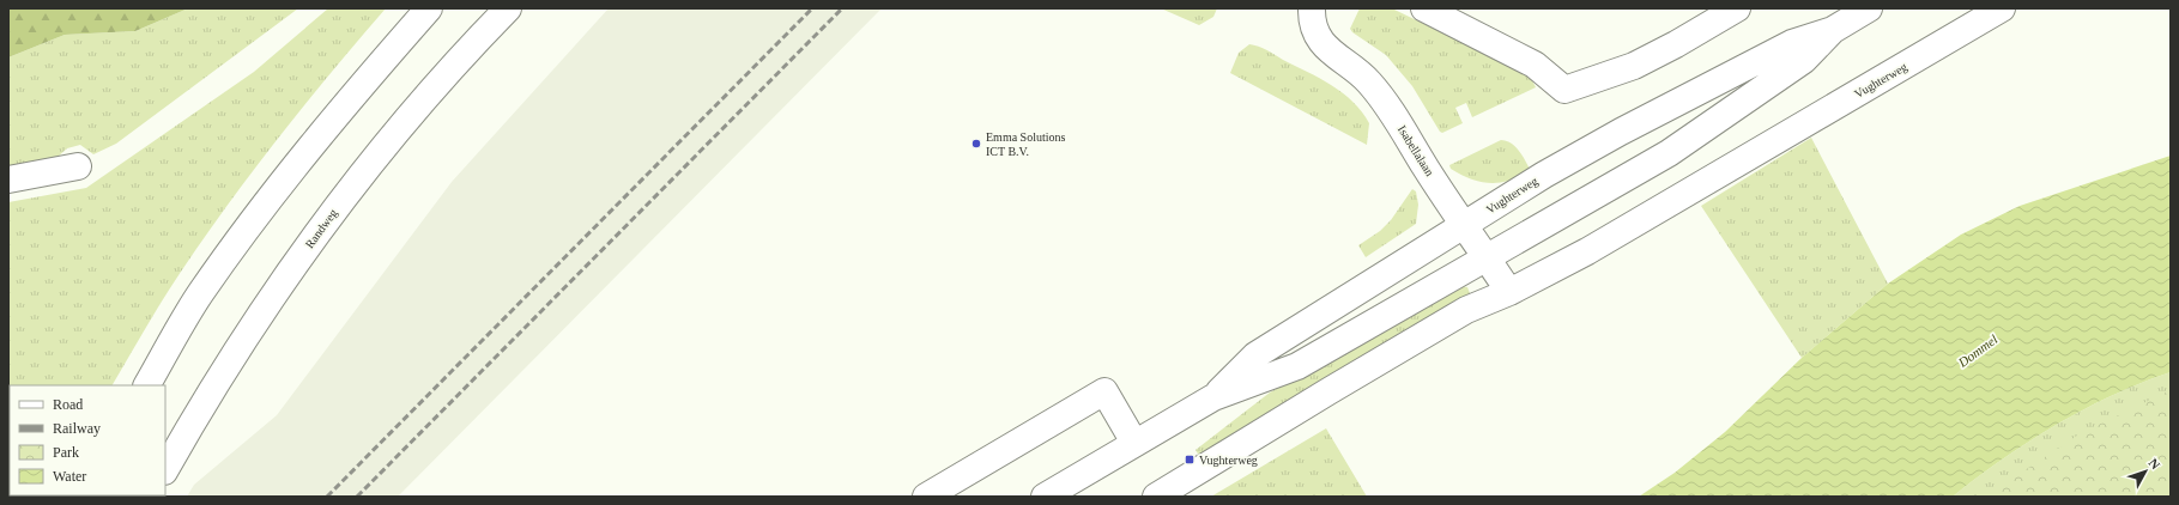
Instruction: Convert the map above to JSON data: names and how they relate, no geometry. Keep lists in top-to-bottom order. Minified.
{"streets":{"main road":["Vughterweg","Isabellalaan","Randweg"]},"crossings":[["Vughterweg","Isabellalaan"]],"water":["Dommel"],"places":{"other":["Emma Solutions ICT B.V."],"transit":["Vughterweg"]},"legend":["Road","Railway","Park","Water"],"north":"top right"}
